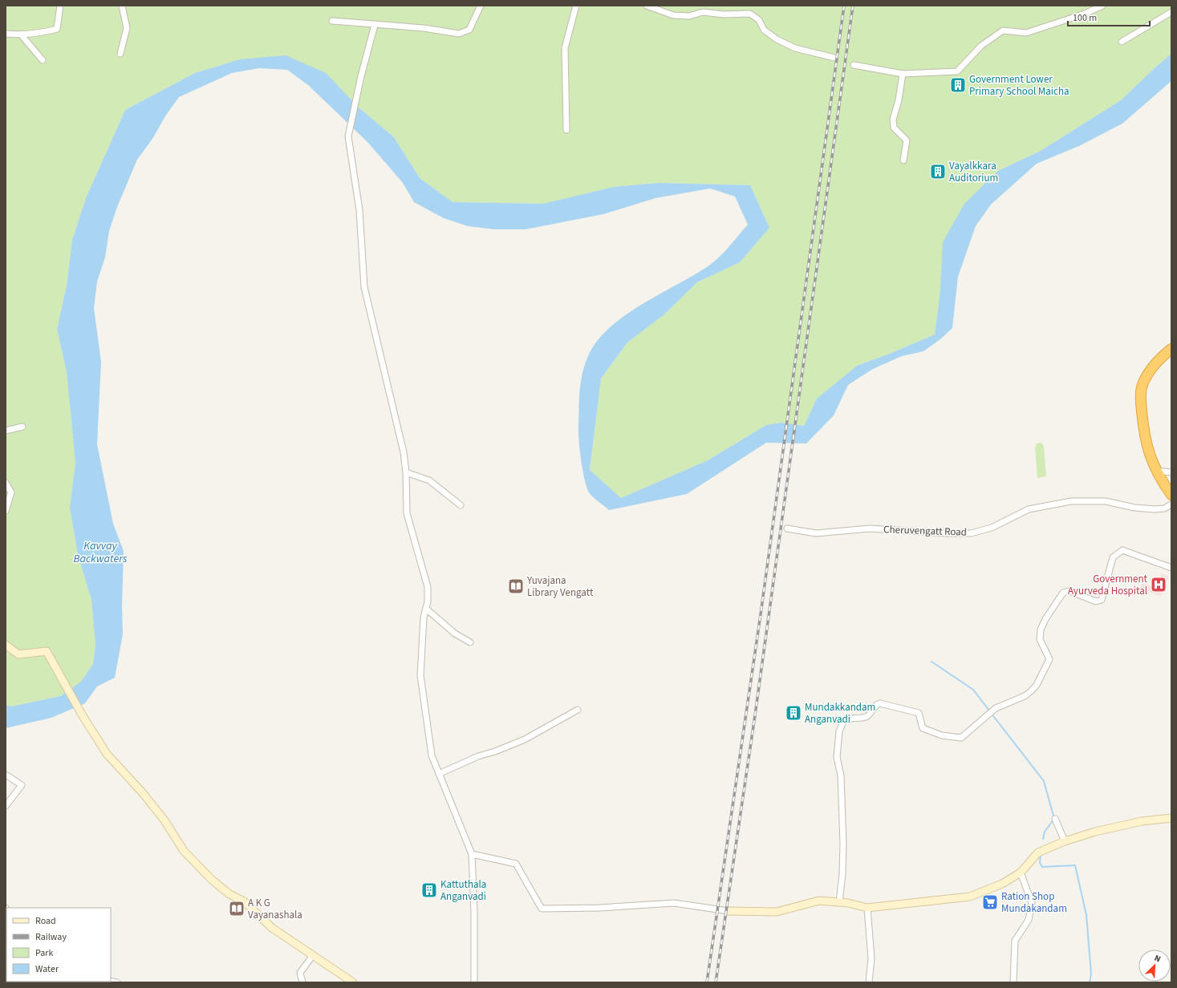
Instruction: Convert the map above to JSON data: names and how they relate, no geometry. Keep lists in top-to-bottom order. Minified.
{"streets":{"street":["Cheruvengatt Road"]},"water":["Kavvay Backwaters"],"places":{"building":["Government Lower Primary School Maicha","Vayalkkara Auditorium","Mundakkandam Anganvadi","Kattuthala Anganvadi"],"hospital":["Government Ayurveda Hospital"],"library":["Yuvajana Library Vengatt","A K G Vayanashala"],"supermarket":["Ration Shop Mundakandam"]},"legend":["Road","Railway","Park","Water"],"scale_bar":"100 m","north":"top right"}
